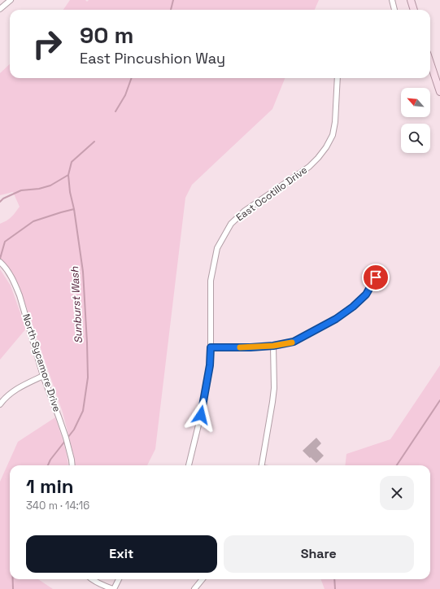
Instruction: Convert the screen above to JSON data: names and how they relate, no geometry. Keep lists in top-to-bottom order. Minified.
{"streets":{"street":["East Ocotillo Drive","North Sycamore Drive"]},"water":["Sunburst Wash"],"north":"top left","page":{"turn":["90 m","East Pincushion Way"],"heading":["1 min","340 m · 14:16"],"buttons":["Exit","Share"]}}
